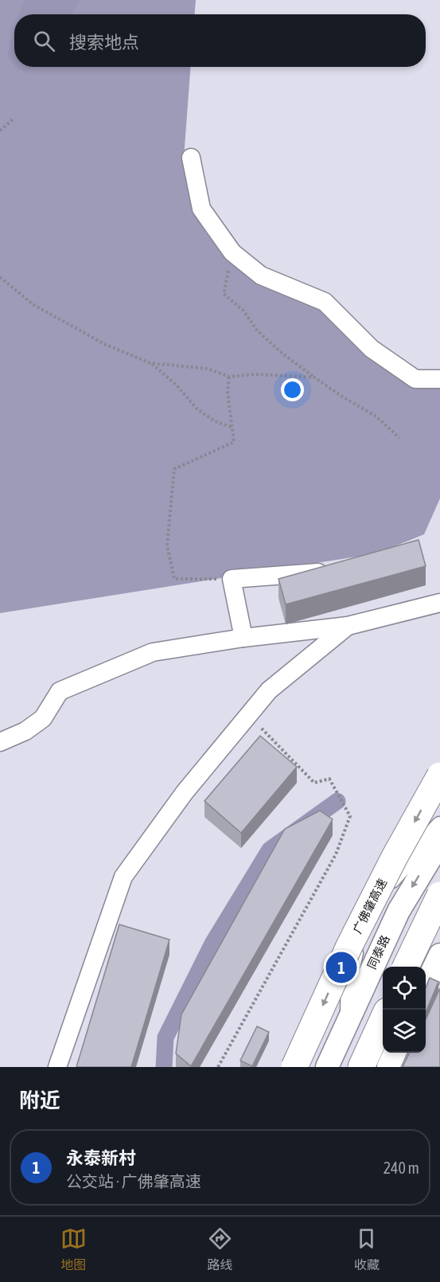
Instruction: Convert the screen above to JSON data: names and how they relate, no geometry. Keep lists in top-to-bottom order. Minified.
{"streets":{"highway":["广佛肇高速"],"main road":["同泰路"]},"one_way":["同泰路"],"page":{"search":"搜索地点","pins":"1","heading":"附近","list":[{"mark":"1","name":"永泰新村","note":"公交站 · 广佛肇高速","value":"240 m"}],"nav":["地图","路线","收藏"]}}
